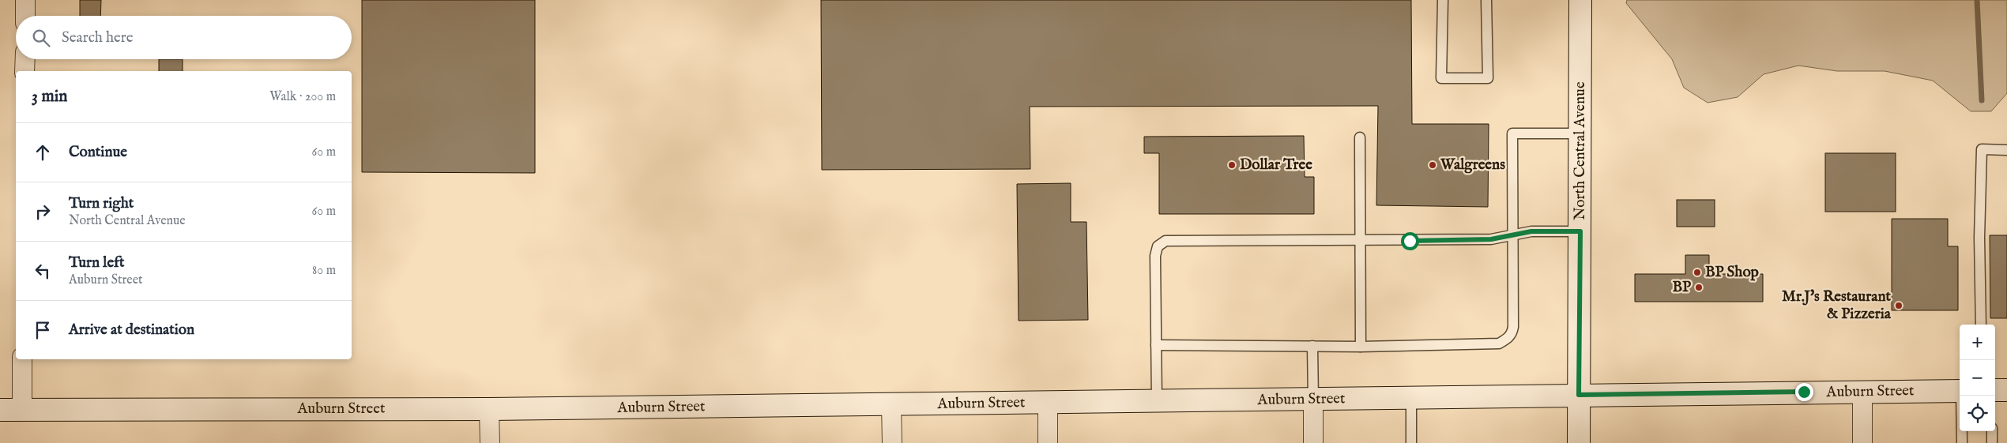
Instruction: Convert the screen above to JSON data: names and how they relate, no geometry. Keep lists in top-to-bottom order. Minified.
{"streets":{"main road":["North Central Avenue","Auburn Street"]},"crossings":[["North Central Avenue","Auburn Street"]],"places":["Dollar Tree","Walgreens","BP Shop","BP","Mr.J's Restaurant & Pizzeria"],"page":{"search":"Search here","heading":["3 min","Walk · 200 m"],"list":[["Continue","60 m"],["Turn right","North Central Avenue","60 m"],["Turn left","Auburn Street","80 m"],"Arrive at destination"],"map_buttons":["+","−"]}}
